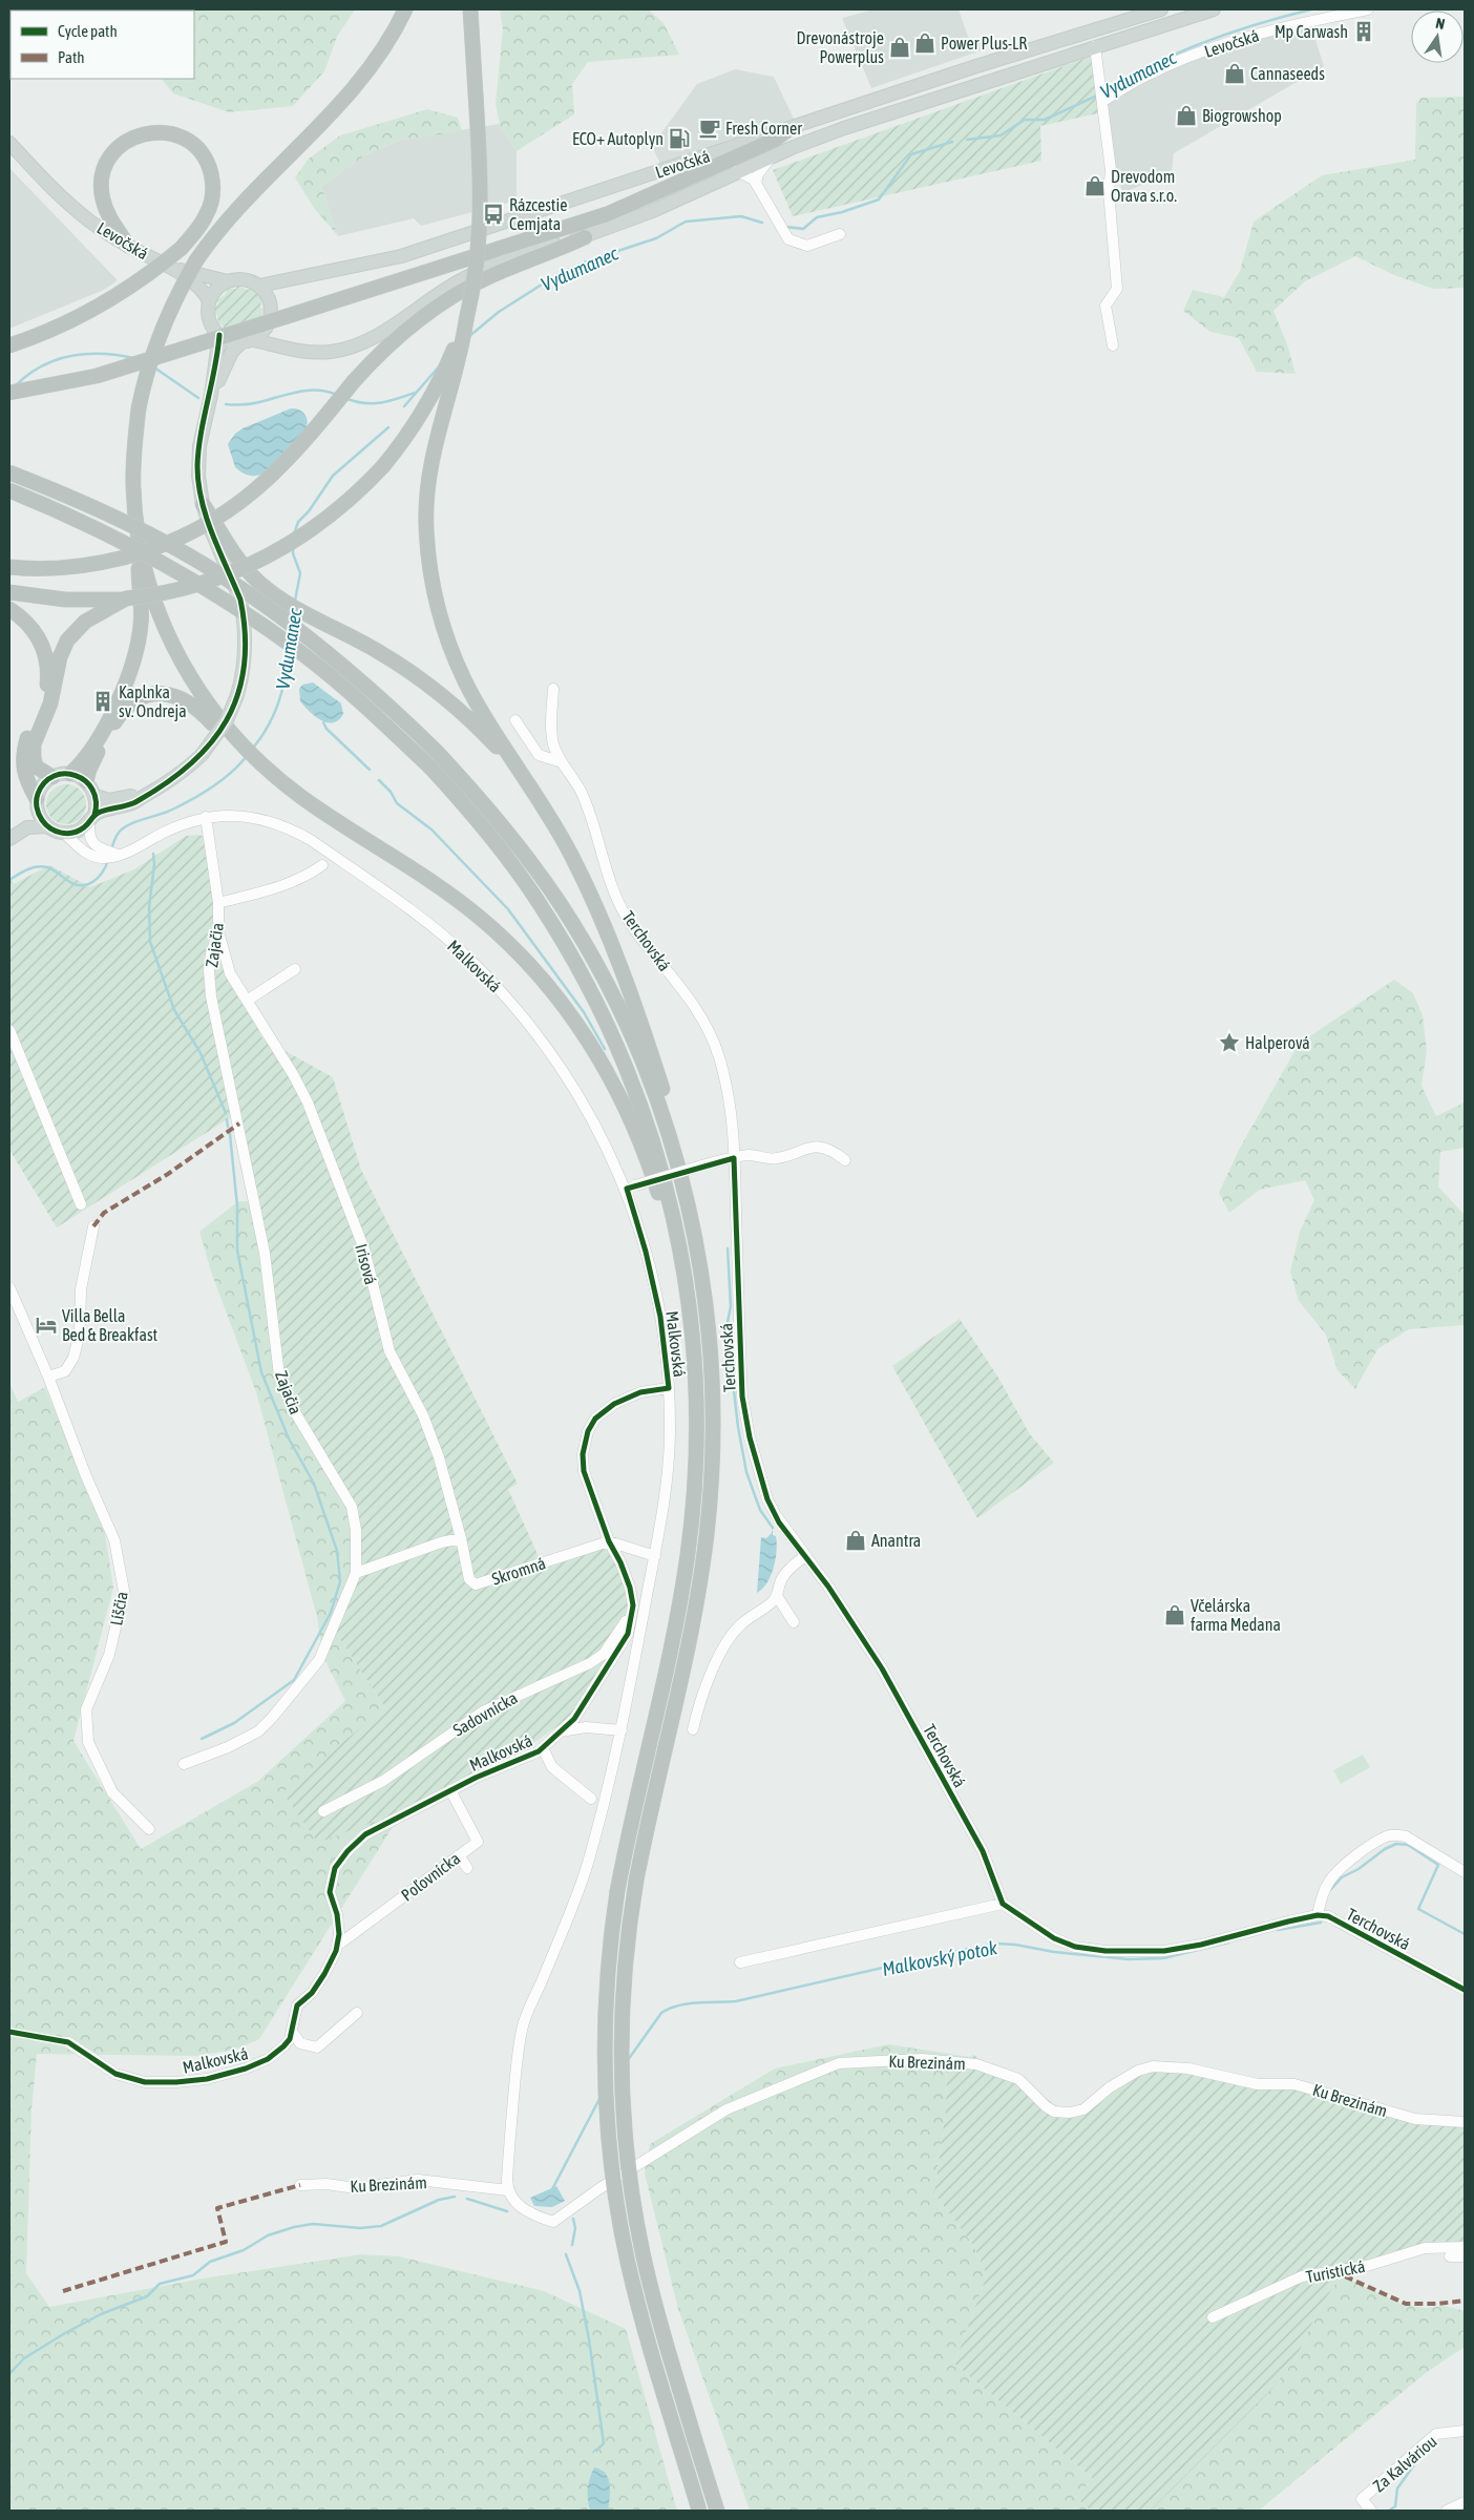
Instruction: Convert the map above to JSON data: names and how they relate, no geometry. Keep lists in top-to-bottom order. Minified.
{"streets":{"main road":["Levočská"],"street":["Terchovská","Zajačia","Malkovská","Irisová","Skromná","Líščia","Sadovnícka","Poľovnícka","Ku Brezinám","Turistická","Za Kalváriou"]},"crossings":[["Zajačia","Malkovská"],["Zajačia","Irisová"],["Malkovská","Skromná"],["Malkovská","Sadovnícka"],["Malkovská","Poľovnícka"],["Malkovská","Ku Brezinám"],["Irisová","Skromná"]],"water":["Vydumanec","Malkovský potok"],"places":{"building":["Mp Carwash","Kaplnka sv. Ondreja"],"shop":["Power Plus-LR","Drevonástroje Powerplus","Cannaseeds","Biogrowshop","Drevodom Orava s.r.o.","Anantra","Včelárska farma Medana"],"cafe":["Fresh Corner"],"fuel station":["ECO+ Autoplyn"],"bus stop":["Rázcestie Cemjata"],"place":["Halperová"],"hotel":["Villa Bella Bed & Breakfast"]},"legend":["Cycle path","Path"],"north":"top"}
